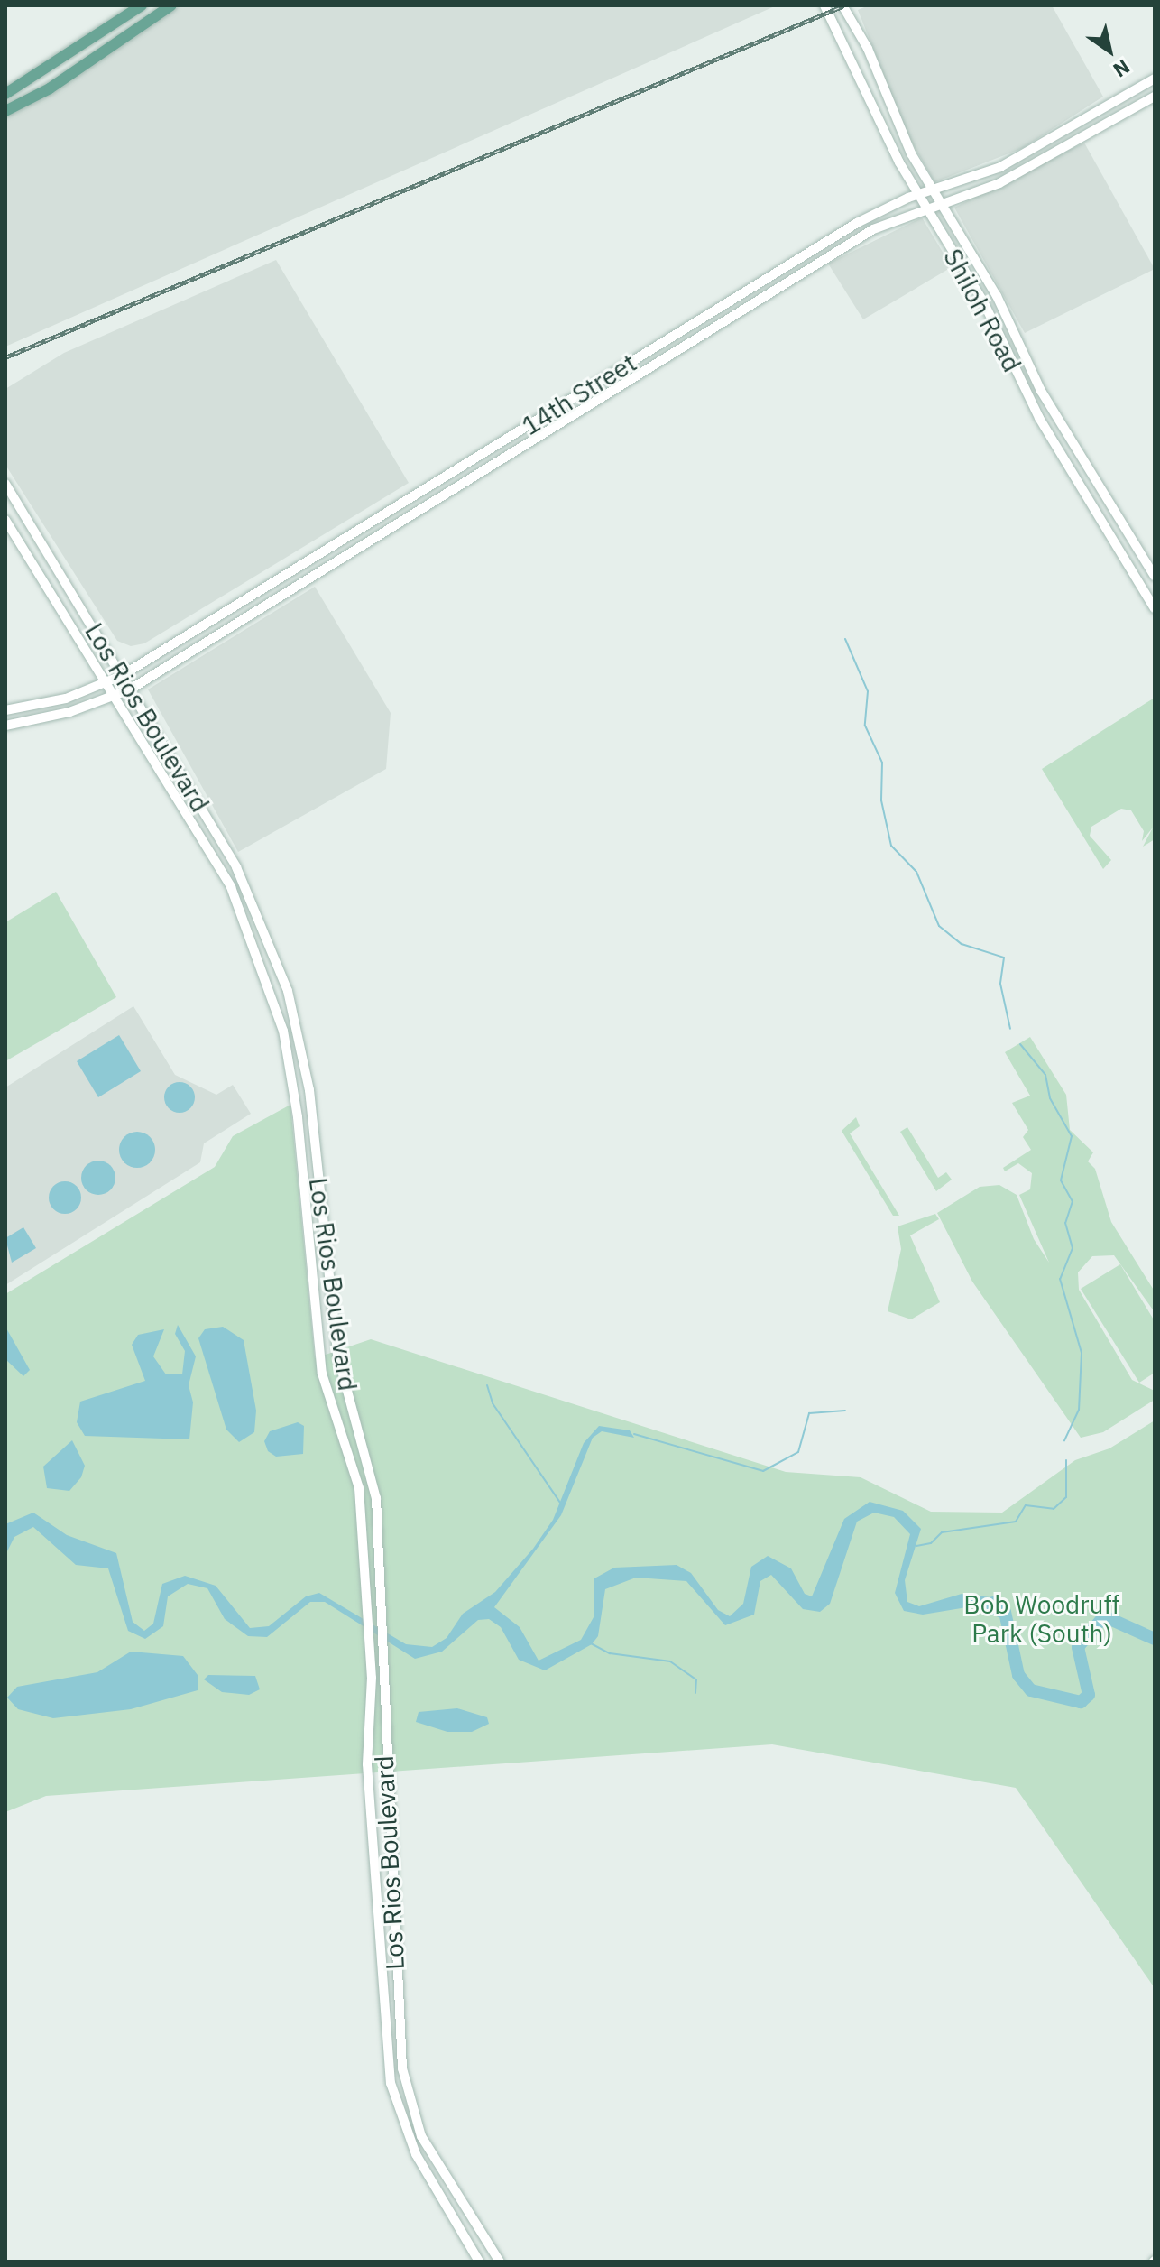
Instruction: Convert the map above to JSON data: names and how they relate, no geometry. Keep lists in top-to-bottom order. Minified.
{"streets":{"main road":["Shiloh Road","14th Street","Los Rios Boulevard"]},"crossings":[["Shiloh Road","14th Street"],["14th Street","Los Rios Boulevard"]],"parks":["Bob Woodruff Park (South)"],"north":"bottom right"}
